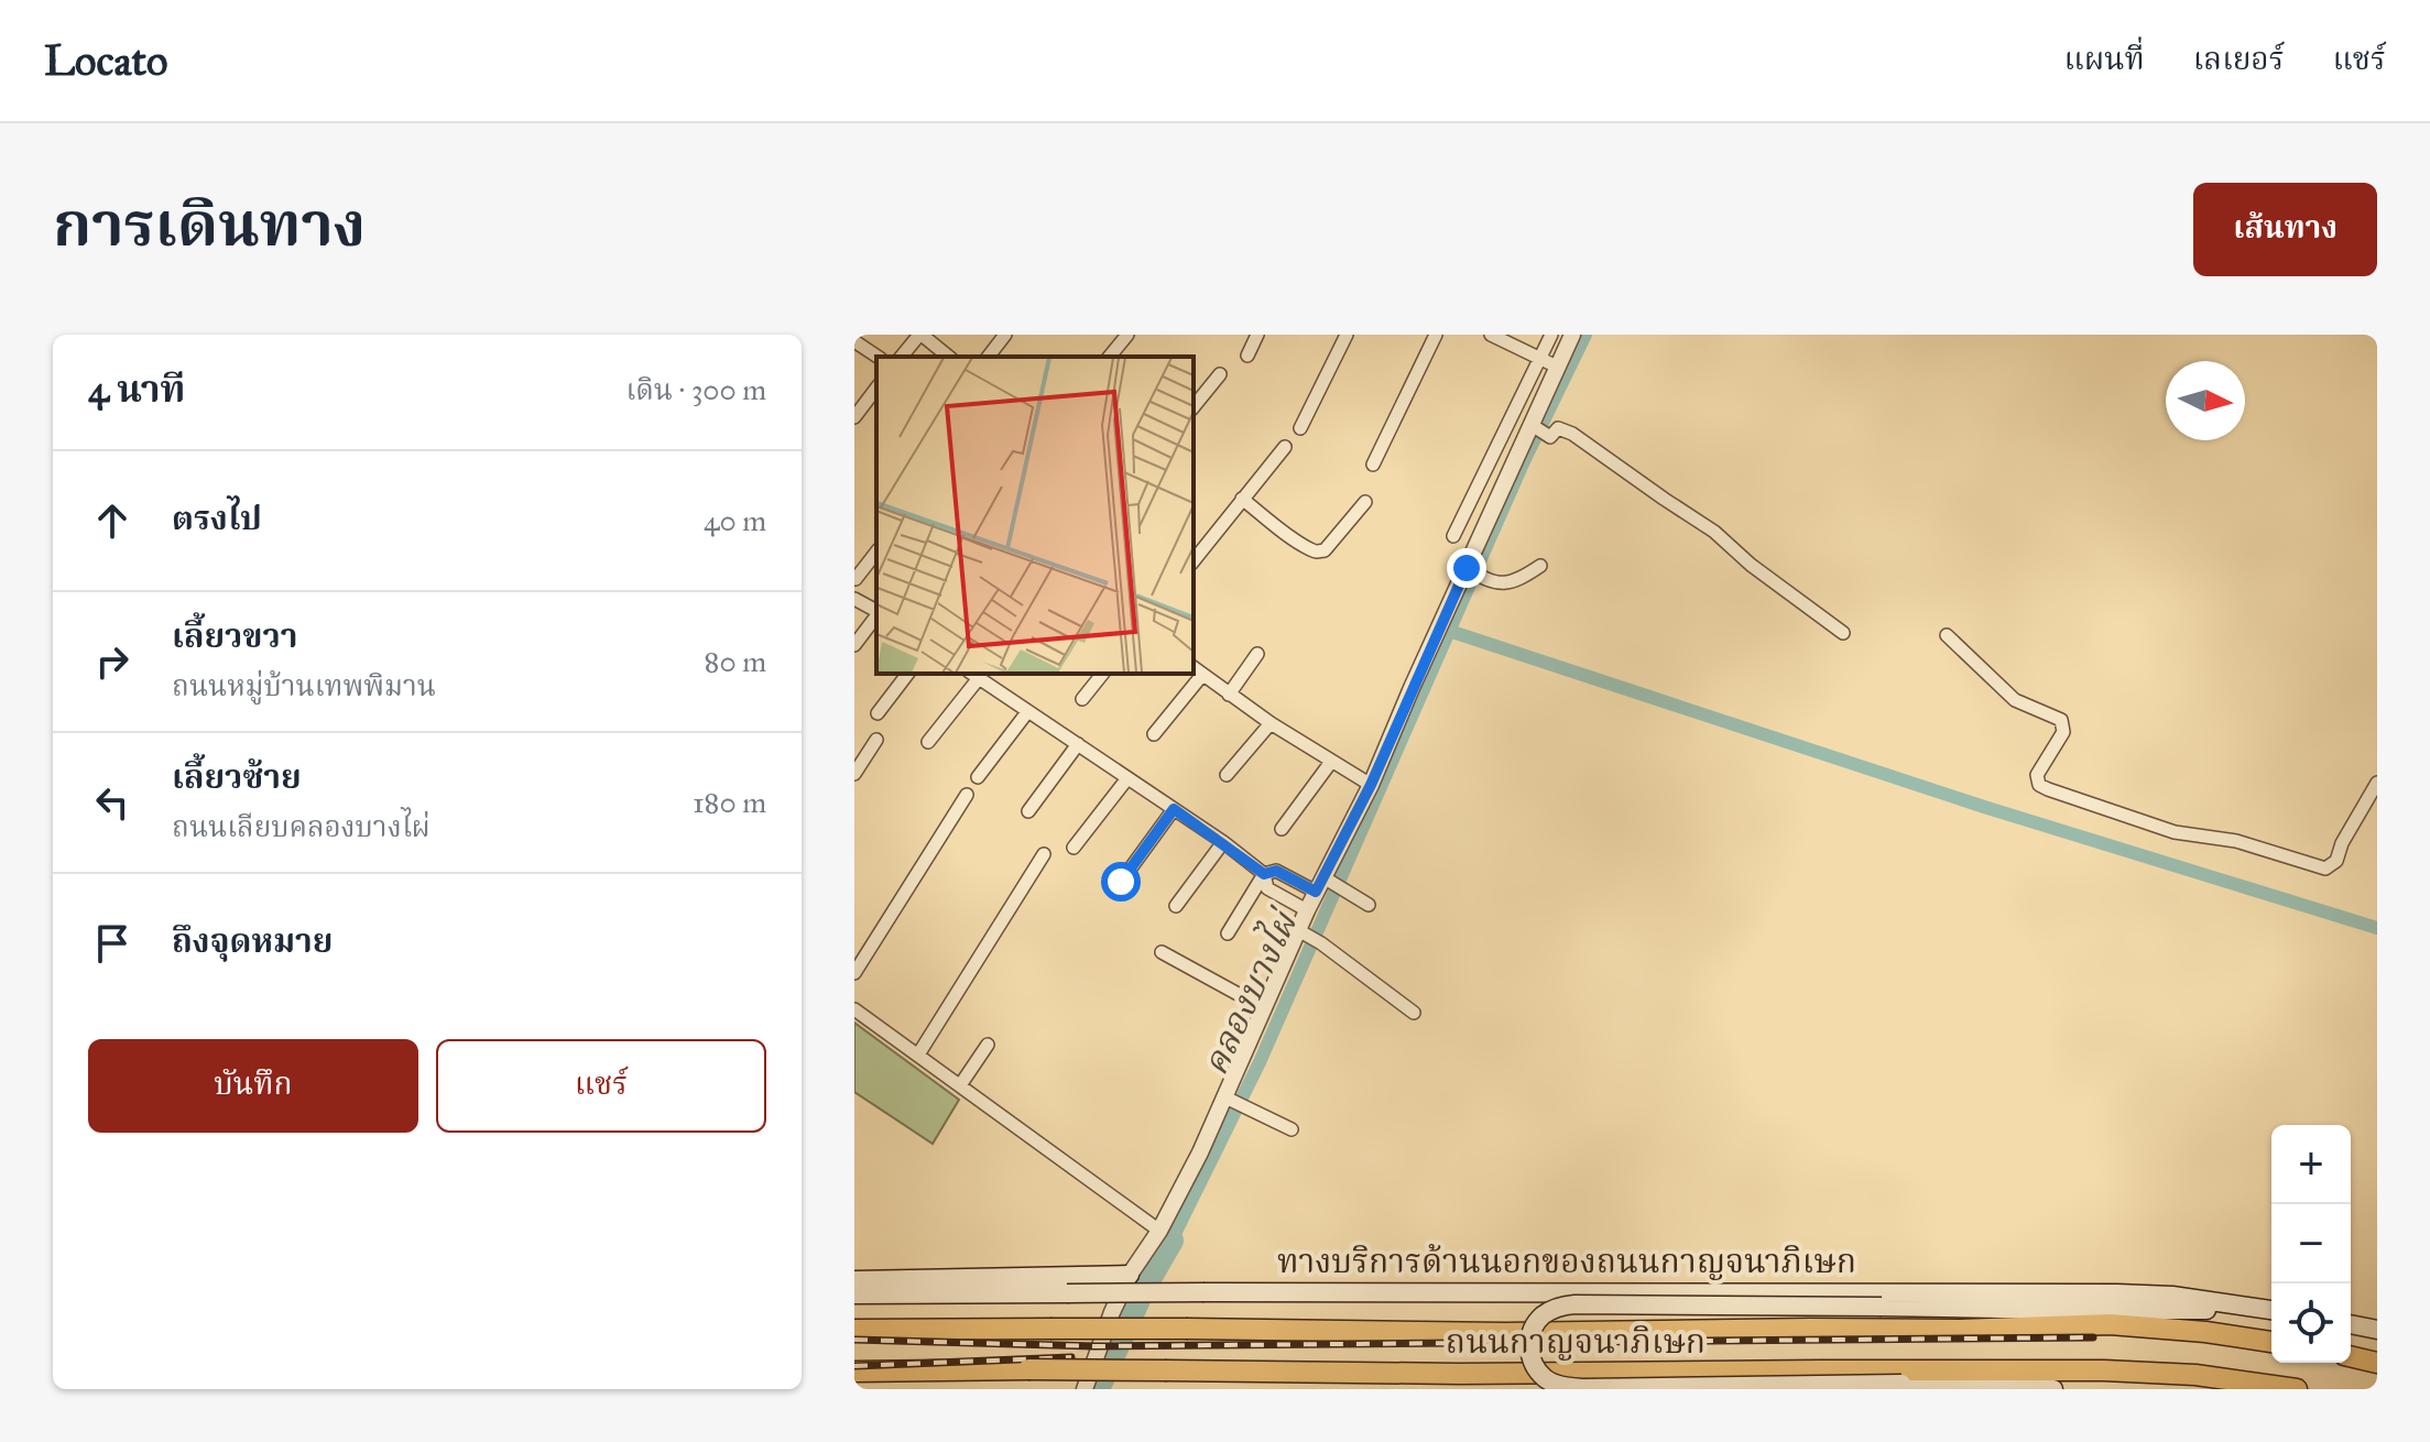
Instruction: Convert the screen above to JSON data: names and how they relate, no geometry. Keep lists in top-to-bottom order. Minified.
{"streets":{"highway":["ถนนกาญจนาภิเษก"],"main road":["ทางบริการด้านนอกของถนนกาญจนาภิเษก"]},"water":["คลองบางไผ่"],"north":"right","page":{"header":"Locato","nav":["แผนที่","เลเยอร์","แชร์"],"title":"การเดินทาง","buttons":["เส้นทาง",["บันทึก","แชร์"]],"heading":["4 นาที","เดิน · 300 m"],"list":[["ตรงไป","40 m"],["เลี้ยวขวา","ถนนหมู่บ้านเทพพิมาน","80 m"],["เลี้ยวซ้าย","ถนนเลียบคลองบางไผ่","180 m"],"ถึงจุดหมาย"],"map_buttons":["+","−"]}}
